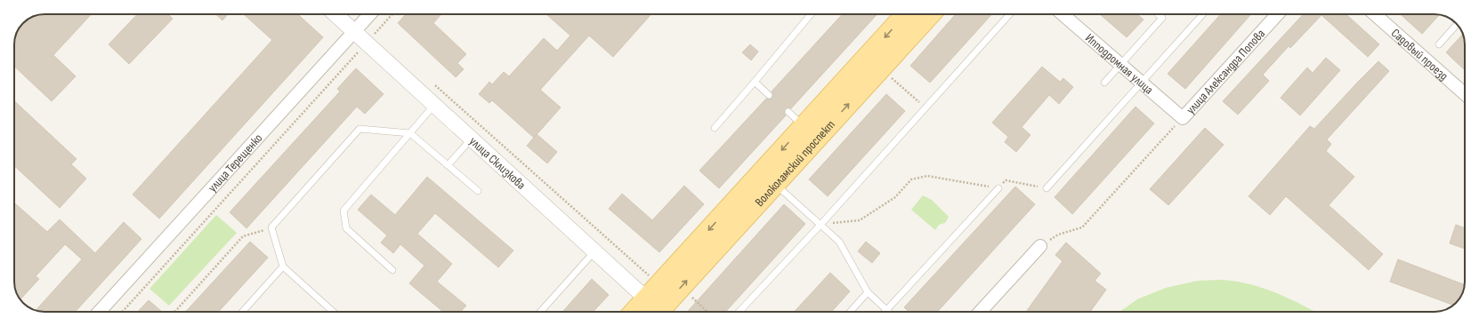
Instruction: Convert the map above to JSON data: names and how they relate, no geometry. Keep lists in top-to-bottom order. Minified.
{"streets":{"main road":["Волоколамский проспект"],"street":["Садовый проезд","Ипподромная улица","улица Александра Попова","улица Терещенко","улица Склизкова"]},"crossings":[["Ипподромная улица","улица Александра Попова"],["улица Терещенко","улица Склизкова"],["улица Склизкова","Волоколамский проспект"]]}
